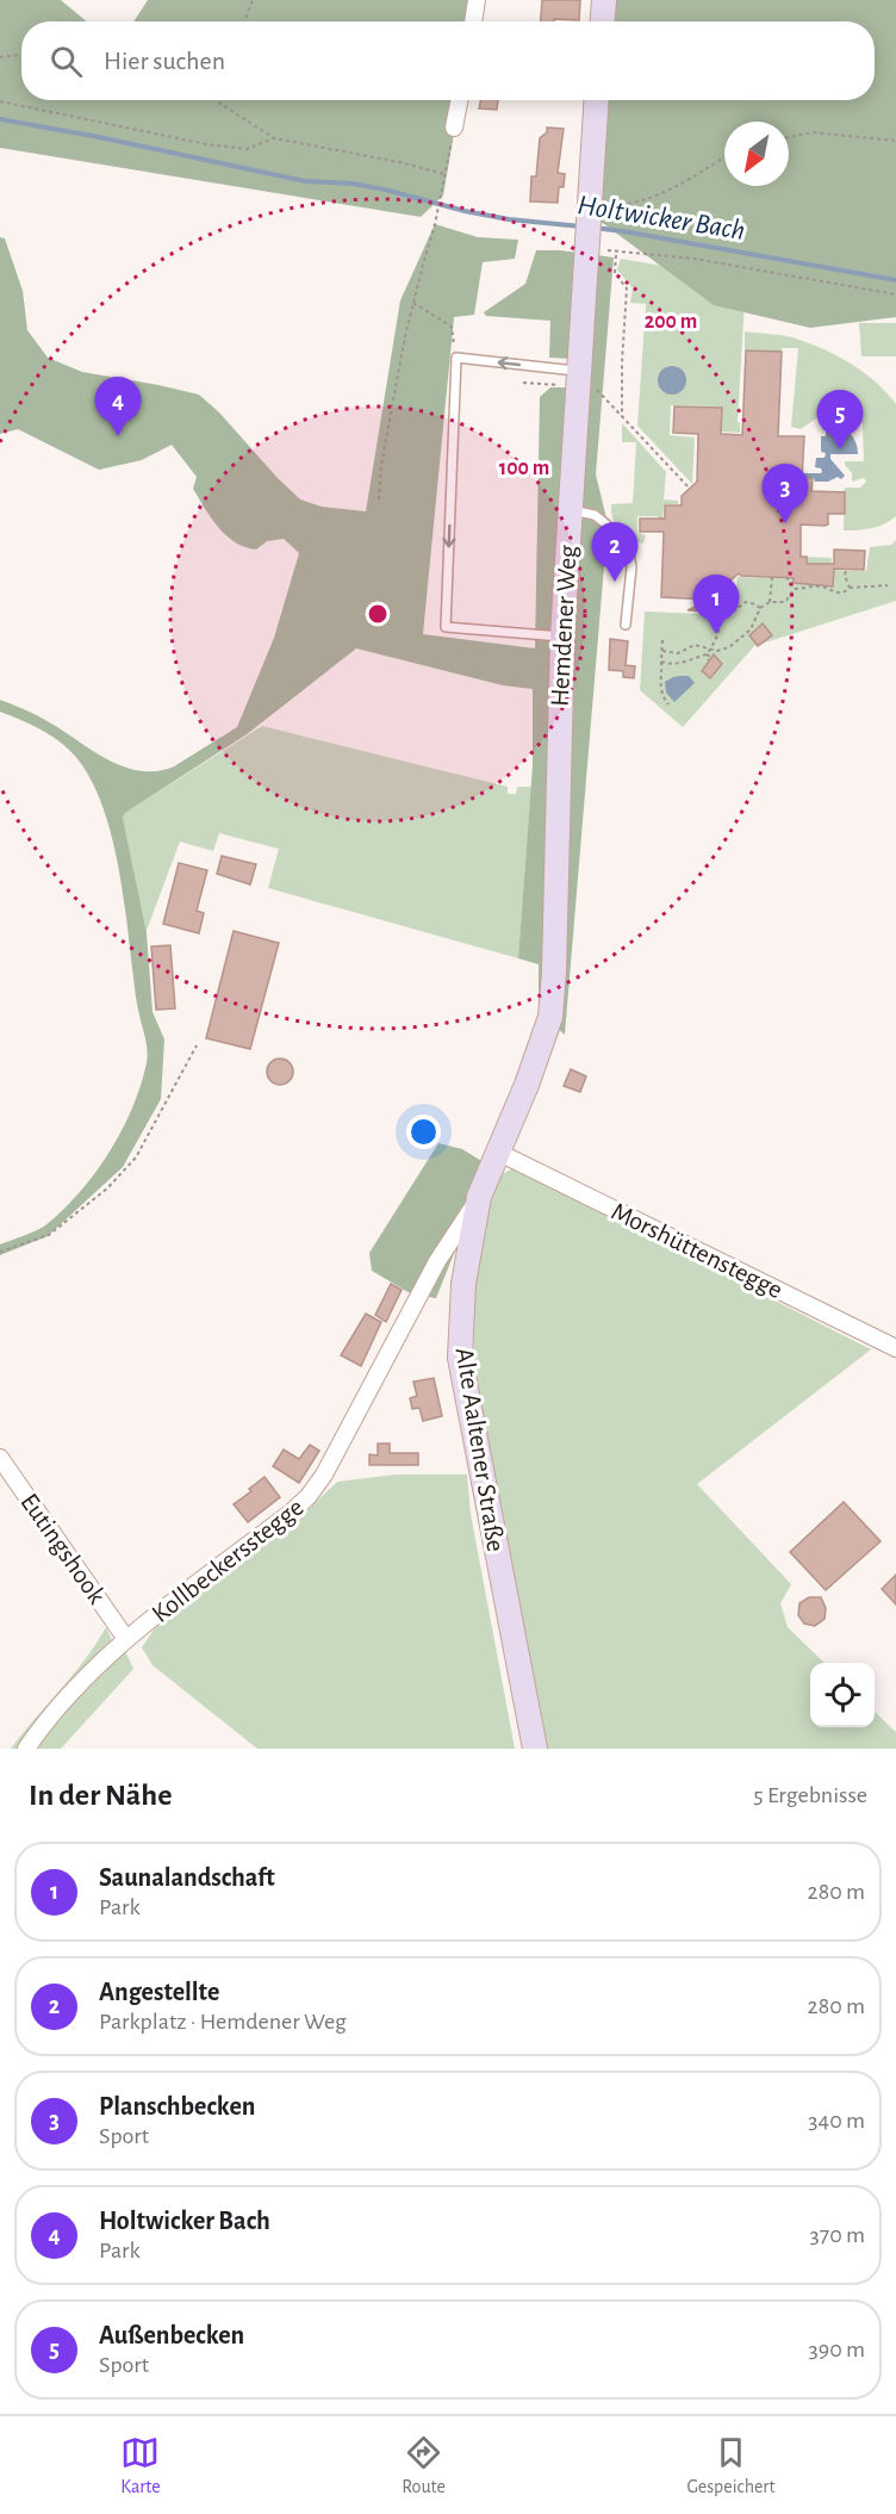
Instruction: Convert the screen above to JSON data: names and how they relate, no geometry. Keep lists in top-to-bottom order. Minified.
{"streets":{"street":["Hemdener Weg","Morshüttenstegge","Alte Aaltener Straße","Eutingshook","Kollbeckersstegge"]},"crossings":[["Hemdener Weg","Morshüttenstegge"],["Hemdener Weg","Alte Aaltener Straße"],["Morshüttenstegge","Alte Aaltener Straße"],["Alte Aaltener Straße","Kollbeckersstegge"],["Eutingshook","Kollbeckersstegge"]],"water":["Holtwicker Bach"],"north":"bottom left","page":{"search":"Hier suchen","pins":["4","5","3","2","1"],"heading":["In der Nähe","5 Ergebnisse"],"list":[{"mark":"1","name":"Saunalandschaft","note":"Park","value":"280 m"},{"mark":"2","name":"Angestellte","note":"Parkplatz · Hemdener Weg","value":"280 m"},{"mark":"3","name":"Planschbecken","note":"Sport","value":"340 m"},{"mark":"4","name":"Holtwicker Bach","note":"Park","value":"370 m"},{"mark":"5","name":"Außenbecken","note":"Sport","value":"390 m"}],"nav":["Karte","Route","Gespeichert"]},"rings":["200 m","100 m"]}
